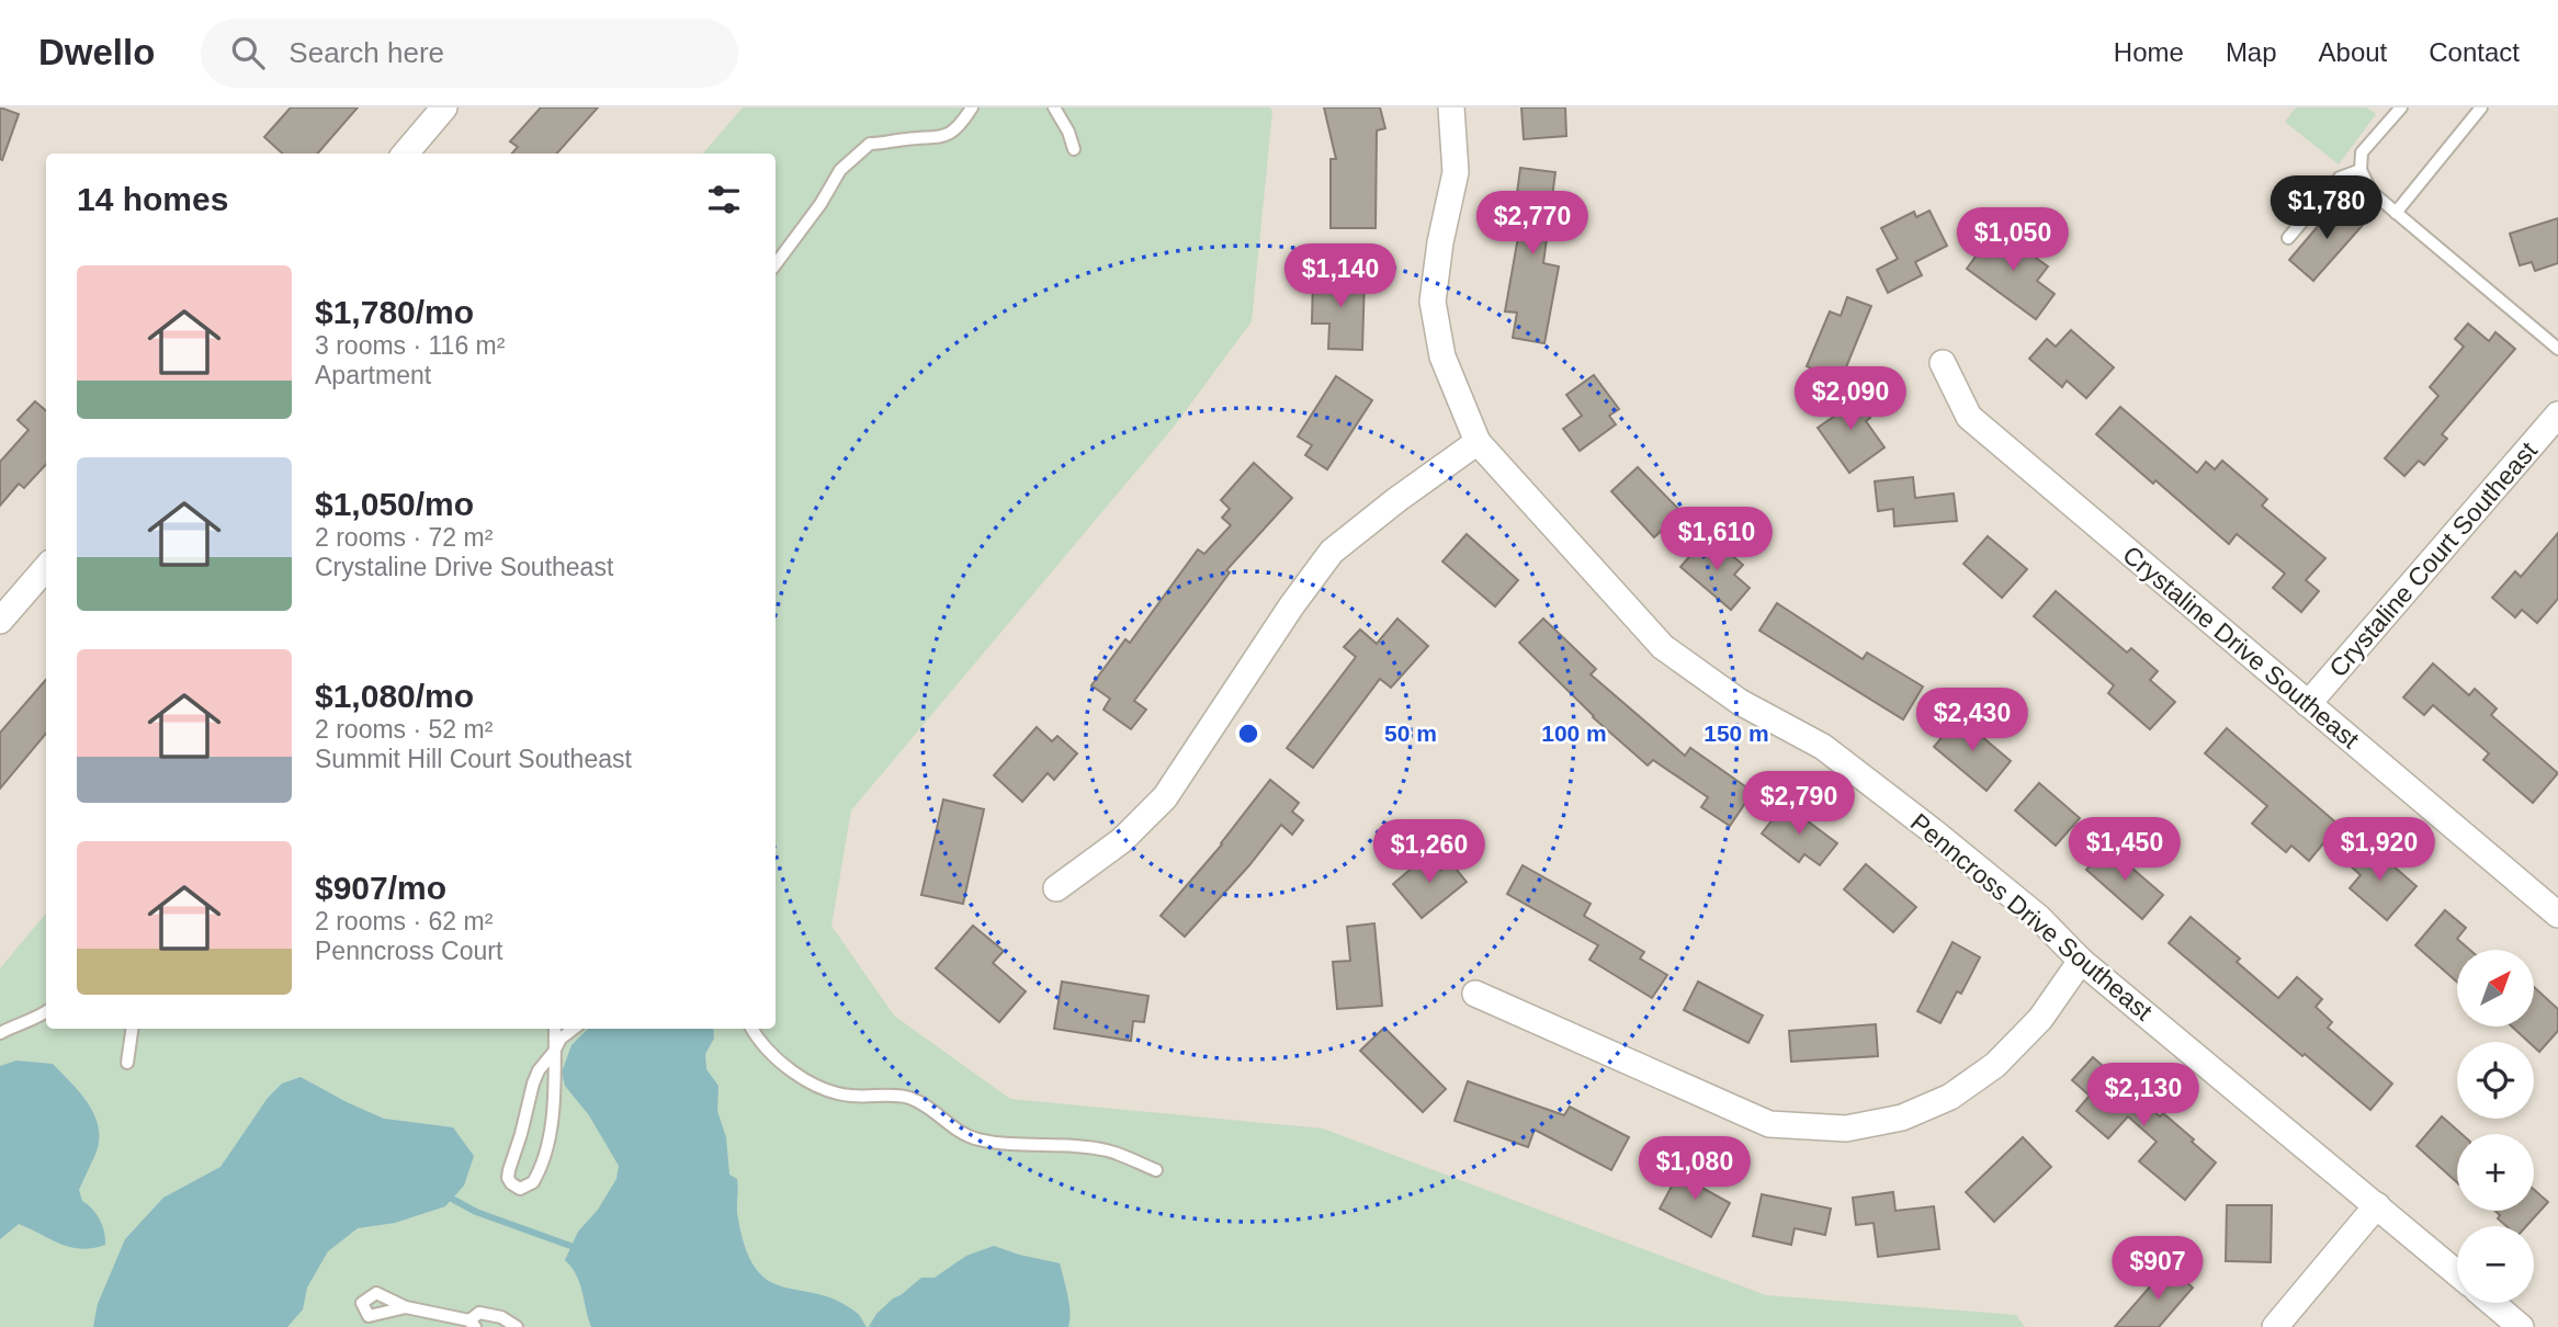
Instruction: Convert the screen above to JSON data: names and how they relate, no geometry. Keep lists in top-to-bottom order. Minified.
{"streets":{"street":["Crystaline Court Southeast","Crystaline Drive Southeast","Penncross Drive Southeast"]},"crossings":[["Crystaline Court Southeast","Crystaline Drive Southeast"]],"north":"top right","page":{"header":"Dwello","search":"Search here","nav":["Home","Map","About","Contact"],"heading":"14 homes","price":["$1,780","$2,770","$1,050","$1,140","$2,090","$1,610","$2,430","$2,790","$1,450","$1,920","$1,260","$2,130","$1,080","$907"],"list":[{"name":"$1,780/mo","note":"3 rooms · 116 m² · Apartment"},{"name":"$1,050/mo","note":"2 rooms · 72 m² · Crystaline Drive Southeast"},{"name":"$1,080/mo","note":"2 rooms · 52 m² · Summit Hill Court Southeast"},{"name":"$907/mo","note":"2 rooms · 62 m² · Penncross Court"}],"map_buttons":["+","−"]},"rings":["50 m","100 m","150 m"]}
